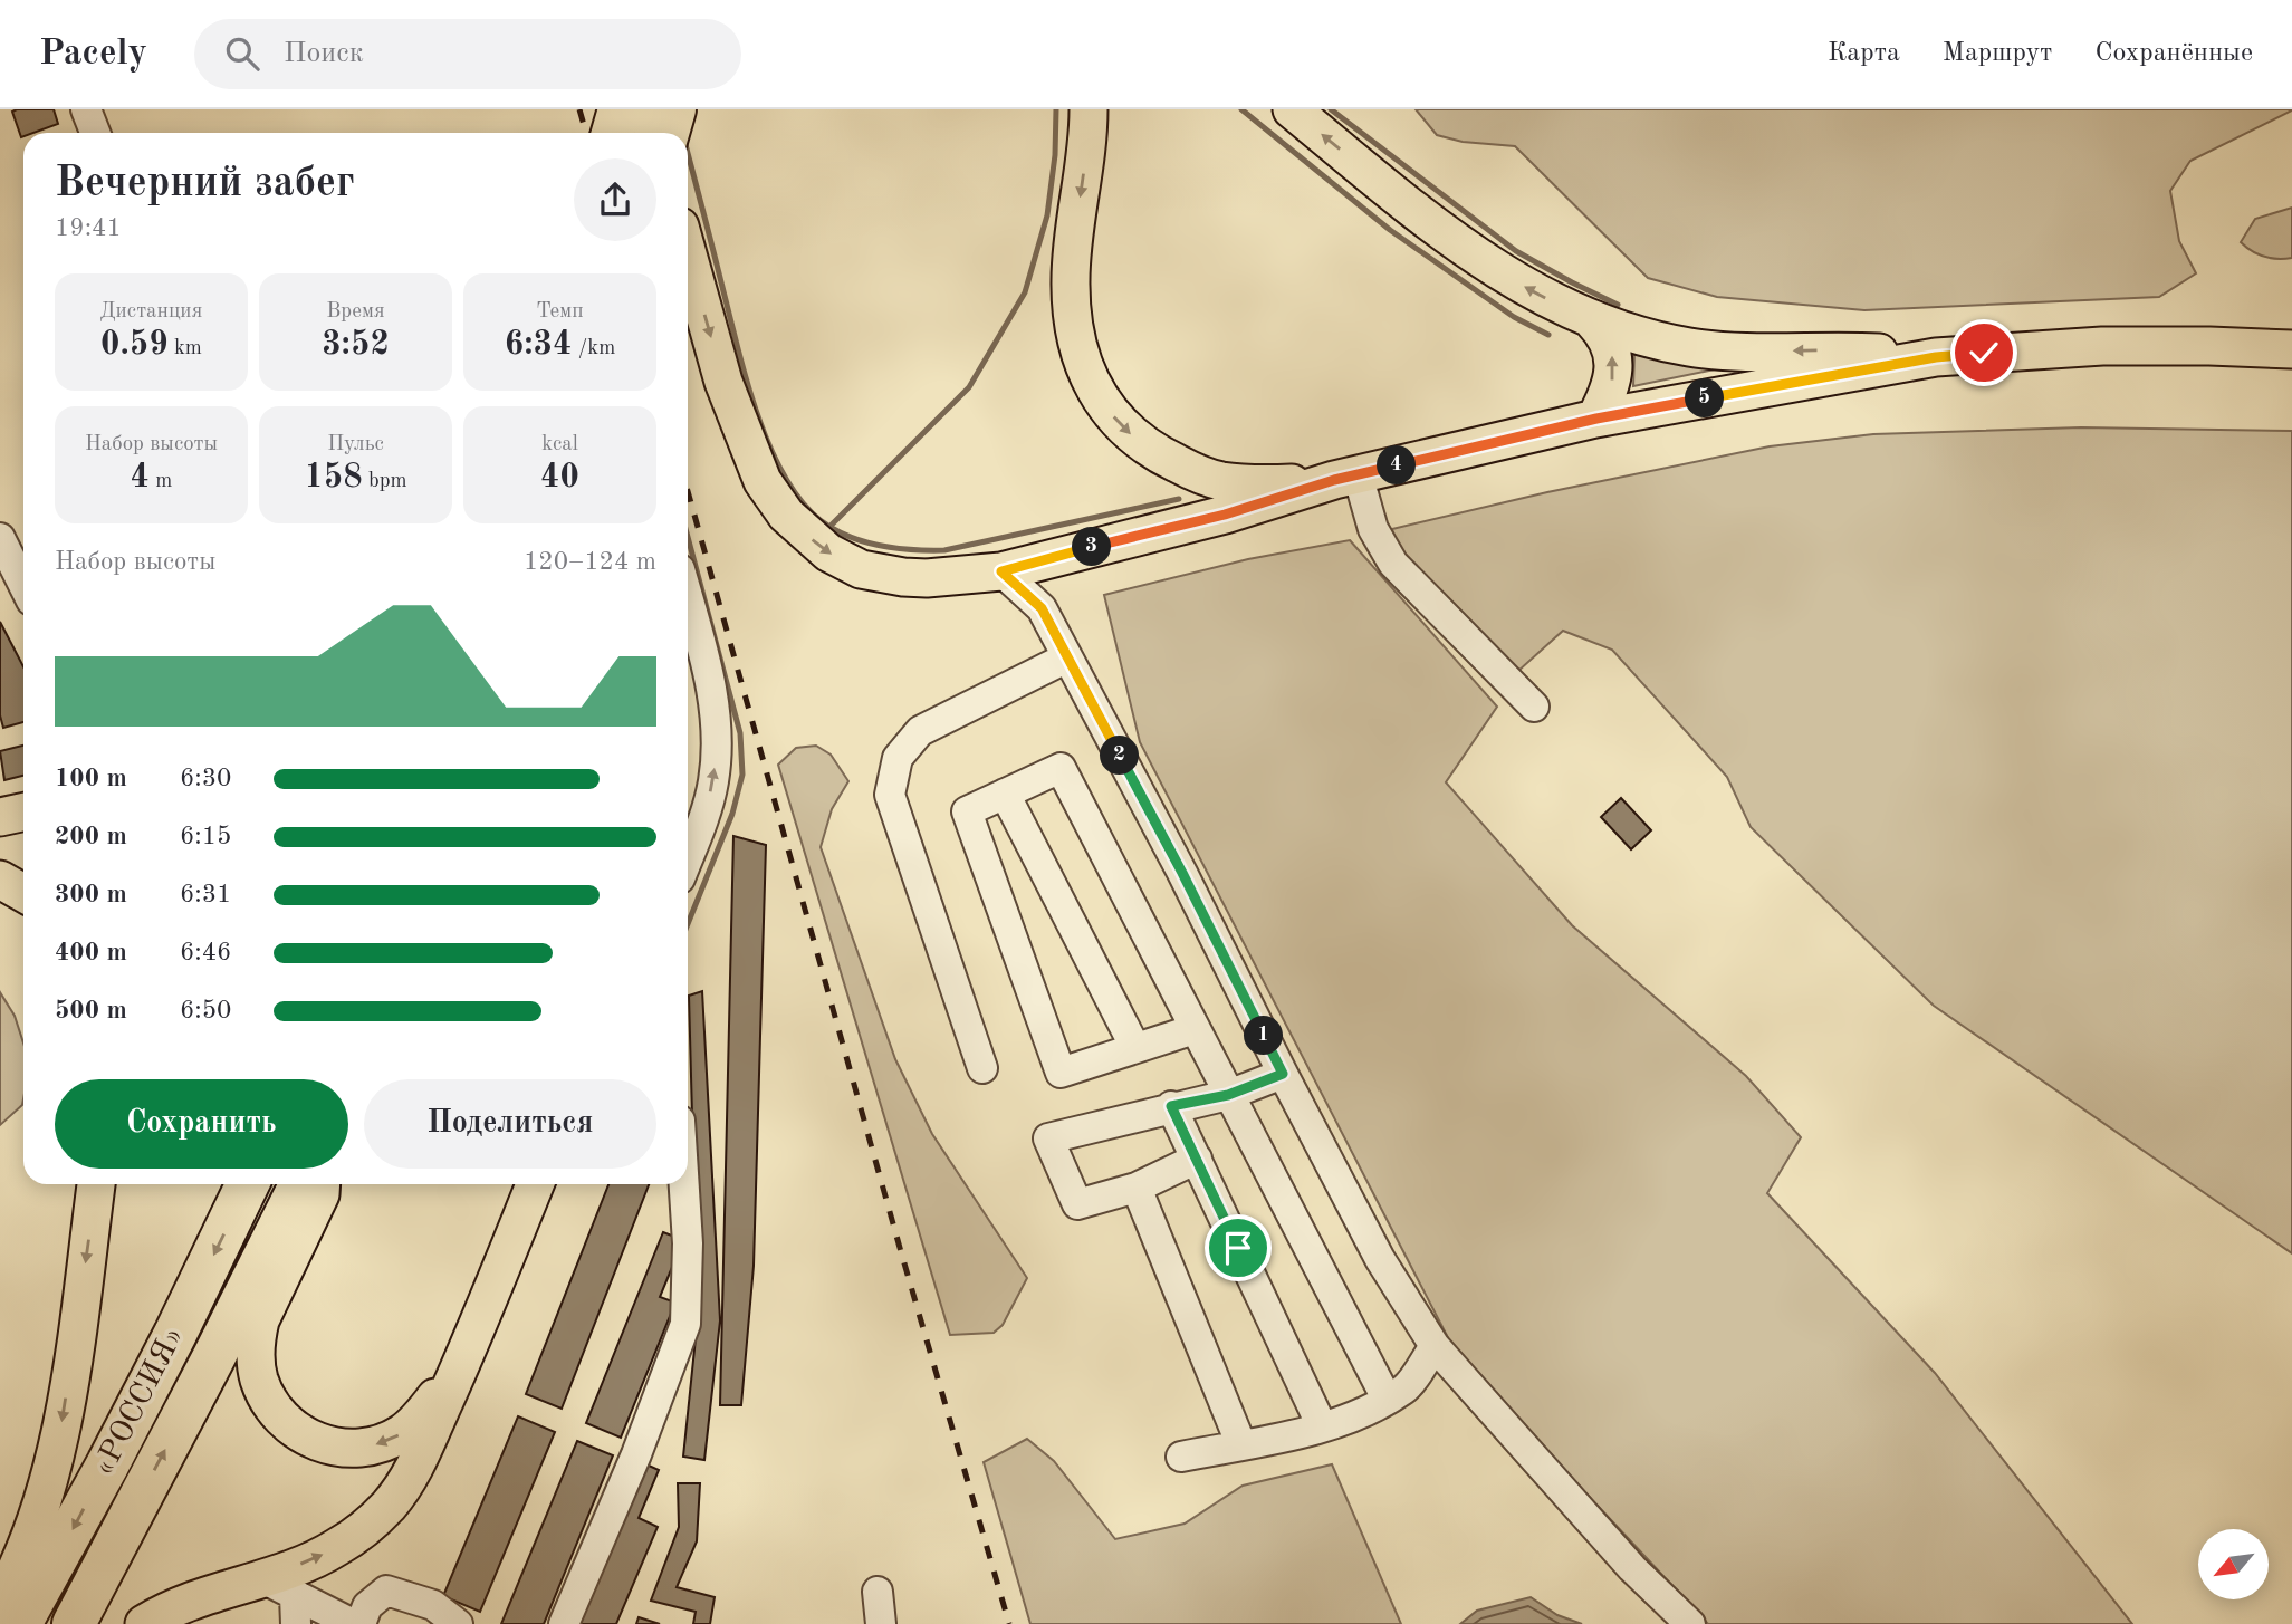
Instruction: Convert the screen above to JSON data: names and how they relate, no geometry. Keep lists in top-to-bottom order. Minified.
{"streets":{"highway":["«РОССИЯ»"]},"north":"bottom left","page":{"header":"Pacely","search":"Поиск","nav":["Карта","Маршрут","Сохранённые"],"heading":["Вечерний забег","19:41"],"stats":[["Дистанция","0.59 km"],["Время","3:52"],["Темп","6:34 /km"],["Набор высоты","4 m"],["Пульс","158 bpm"],["kcal","40"]],"pins":["5","4","3","2","1"],"chart":["Набор высоты","120–124 m"],"list":[{"name":"100 m","note":"6:30"},{"name":"200 m","note":"6:15"},{"name":"300 m","note":"6:31"},{"name":"400 m","note":"6:46"},{"name":"500 m","note":"6:50"}],"buttons":["Сохранить","Поделиться"]}}
